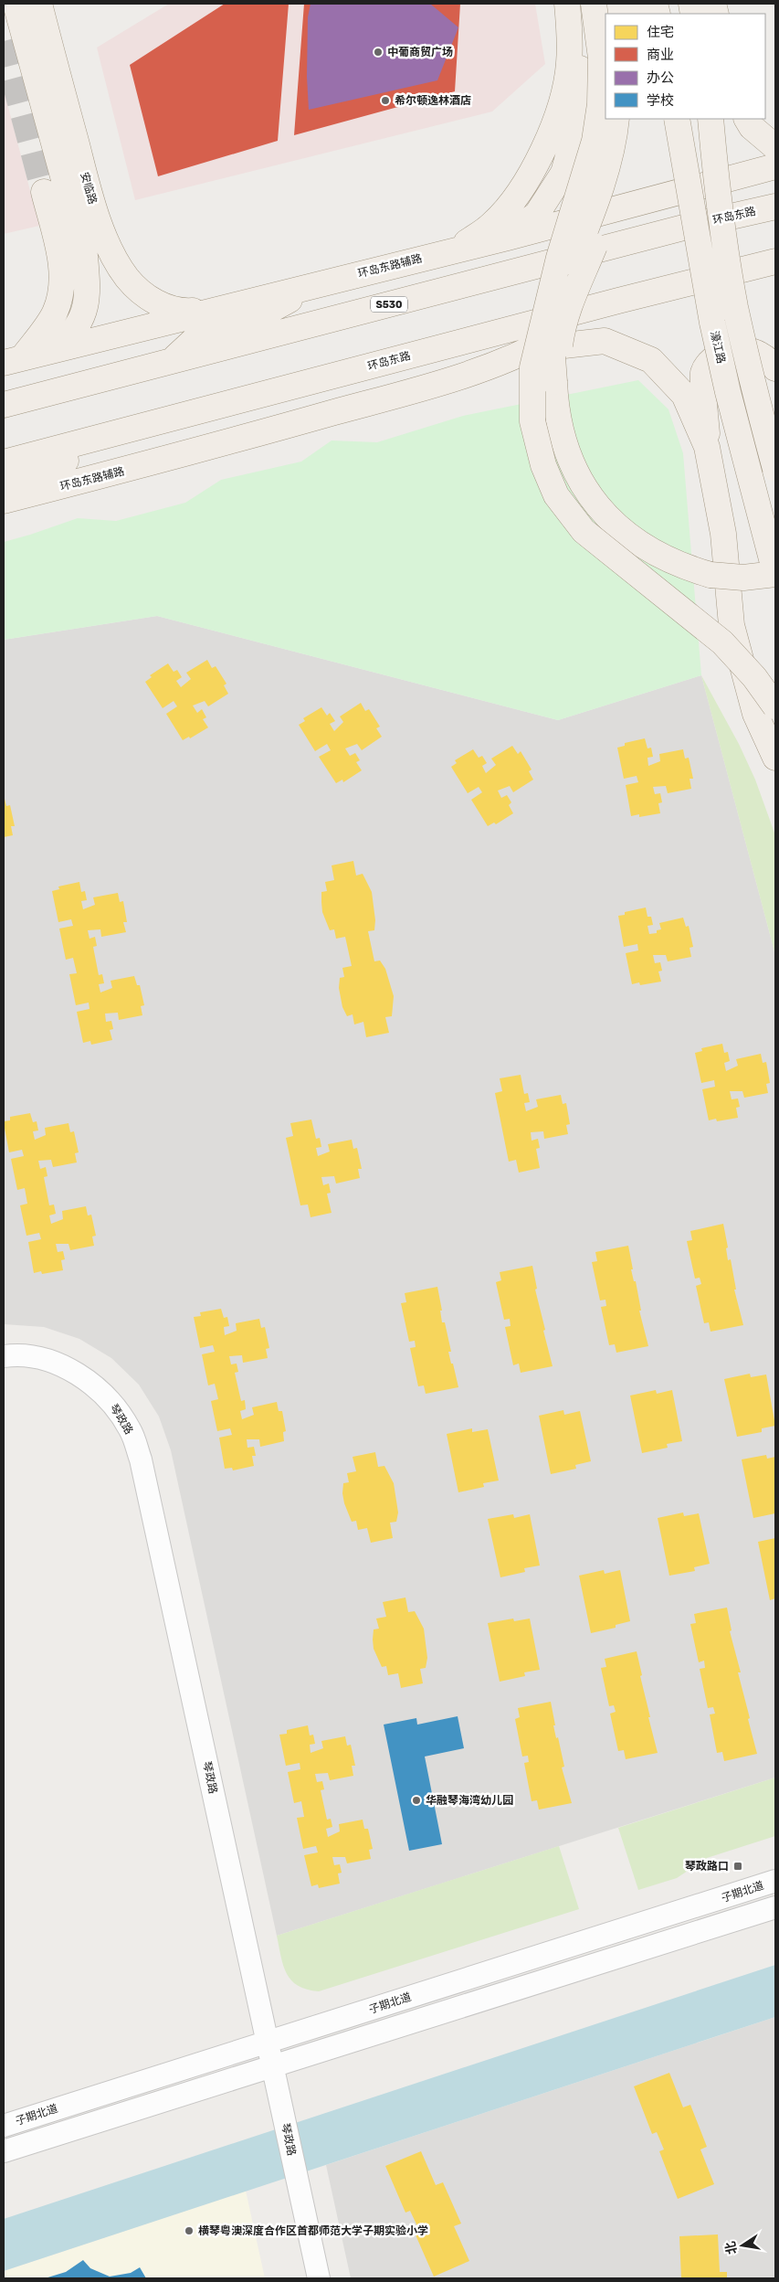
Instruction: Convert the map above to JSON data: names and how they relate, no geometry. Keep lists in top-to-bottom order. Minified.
{"streets":{"main road":["安临路","环岛东路","环岛东路辅路","S530","濠江路"],"street":["琴政路","子期北道"]},"crossings":[["安临路","环岛东路辅路"],["环岛东路","环岛东路辅路"],["琴政路","子期北道"]],"places":{"other":["中葡商贸广场","希尔顿逸林酒店","华融琴海湾幼儿园","横琴粤澳深度合作区首都师范大学子期实验小学"],"transit":["琴政路口"]},"legend":["住宅","商业","办公","学校"],"north":"left"}
